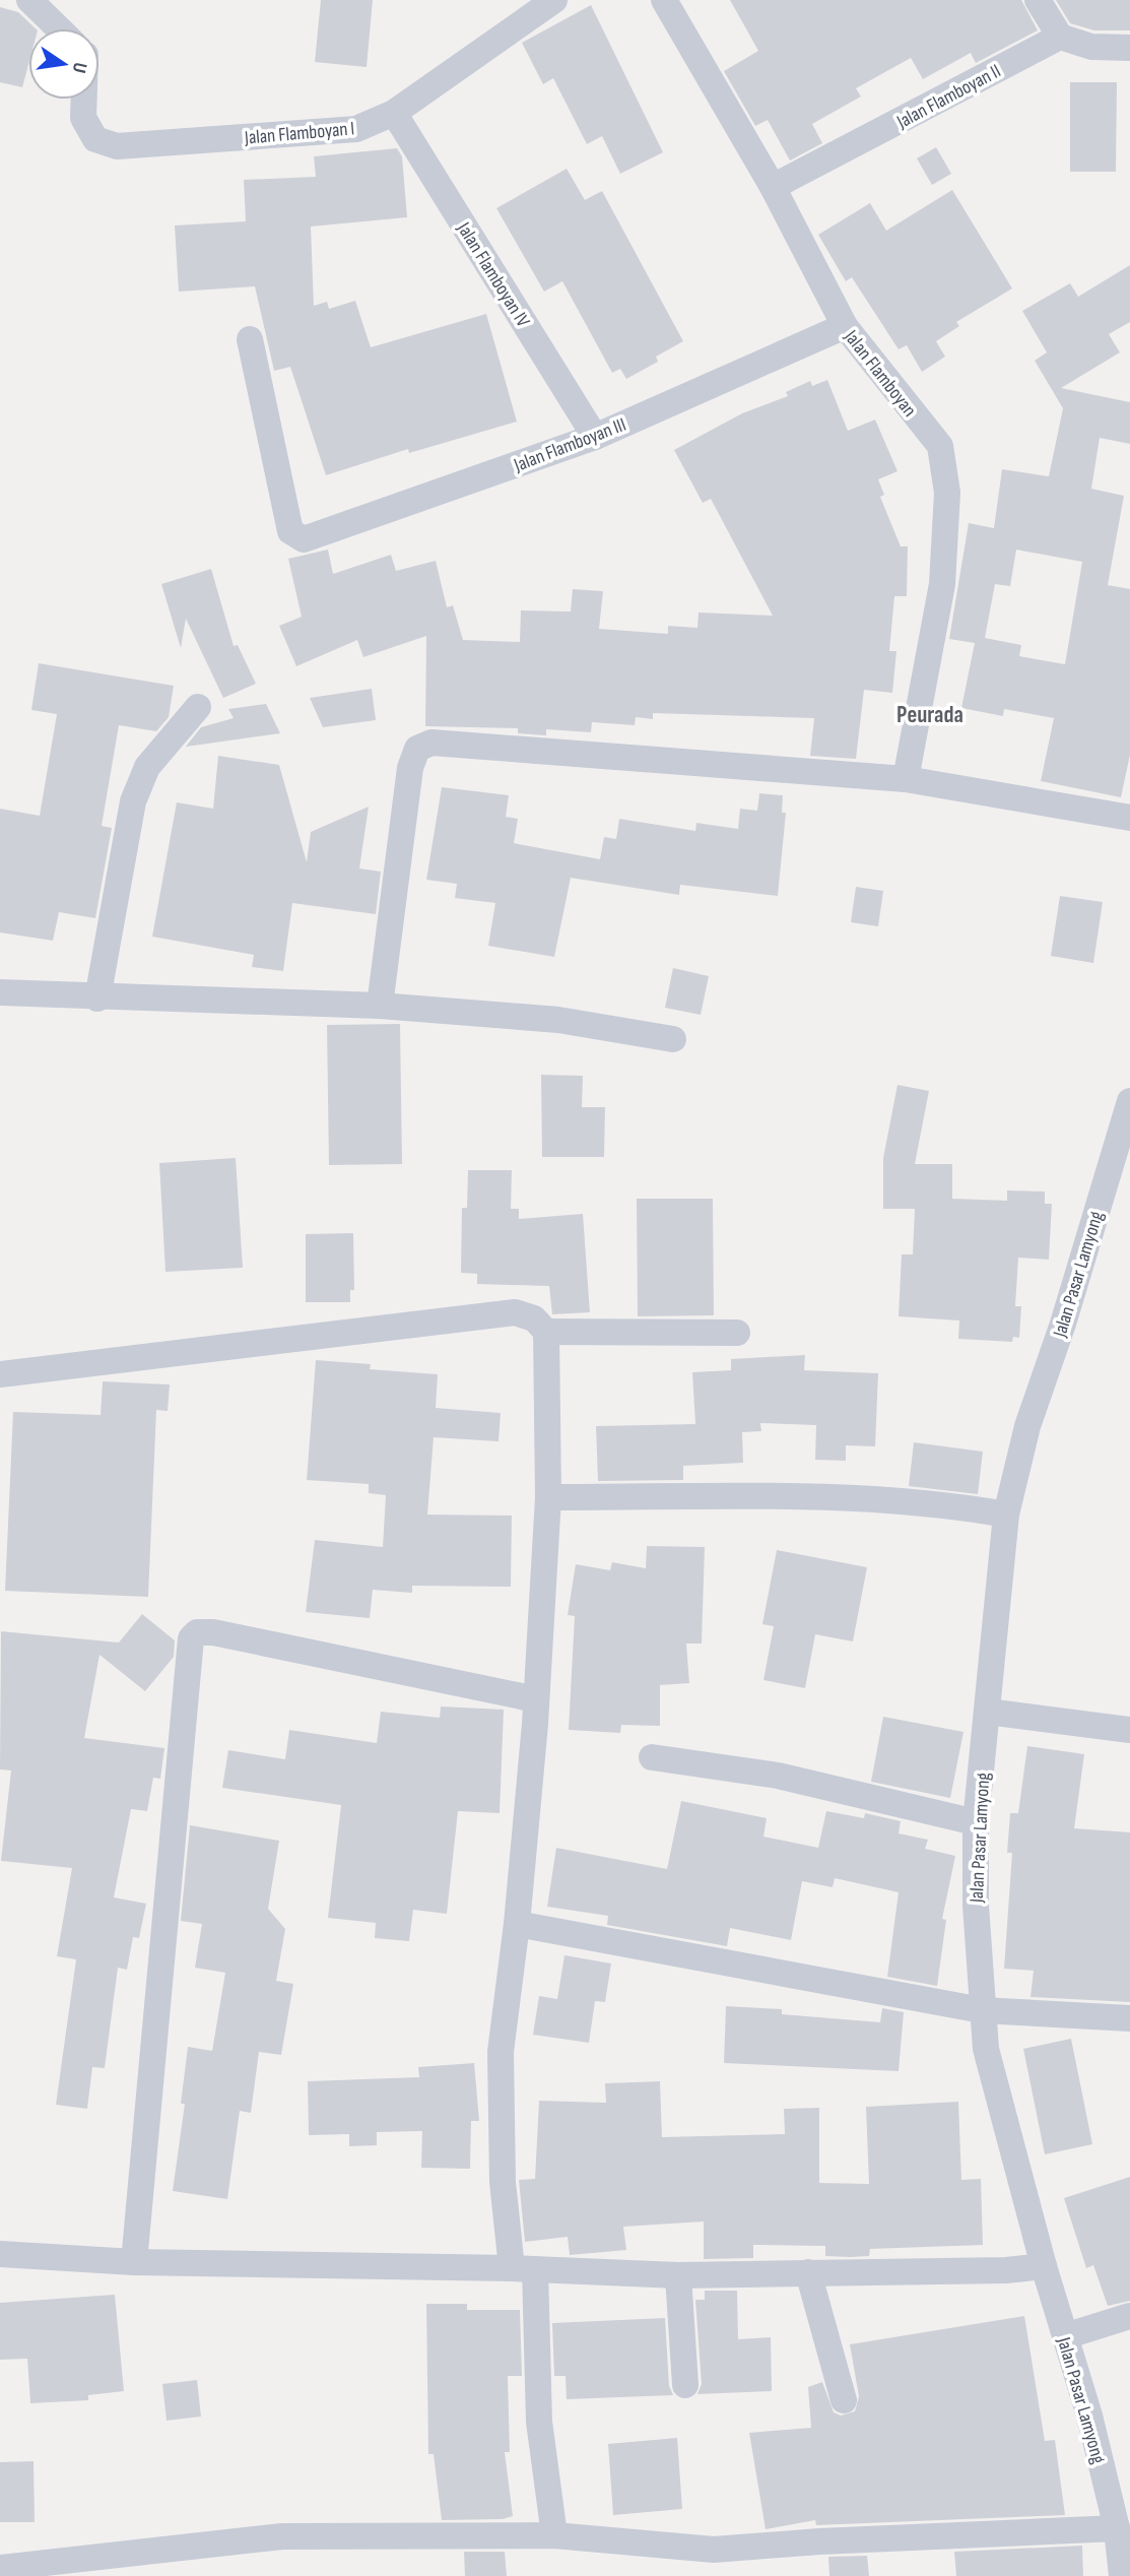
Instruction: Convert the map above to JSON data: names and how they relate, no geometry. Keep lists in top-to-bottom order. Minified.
{"streets":{"street":["Jalan Flamboyan II","Jalan Flamboyan I","Jalan Flamboyan IV","Jalan Flamboyan","Jalan Flamboyan III","Jalan Pasar Lamyong"]},"crossings":[["Jalan Flamboyan II","Jalan Flamboyan"],["Jalan Flamboyan I","Jalan Flamboyan IV"],["Jalan Flamboyan IV","Jalan Flamboyan III"],["Jalan Flamboyan","Jalan Flamboyan III"]],"districts":["Peurada"],"north":"right"}
